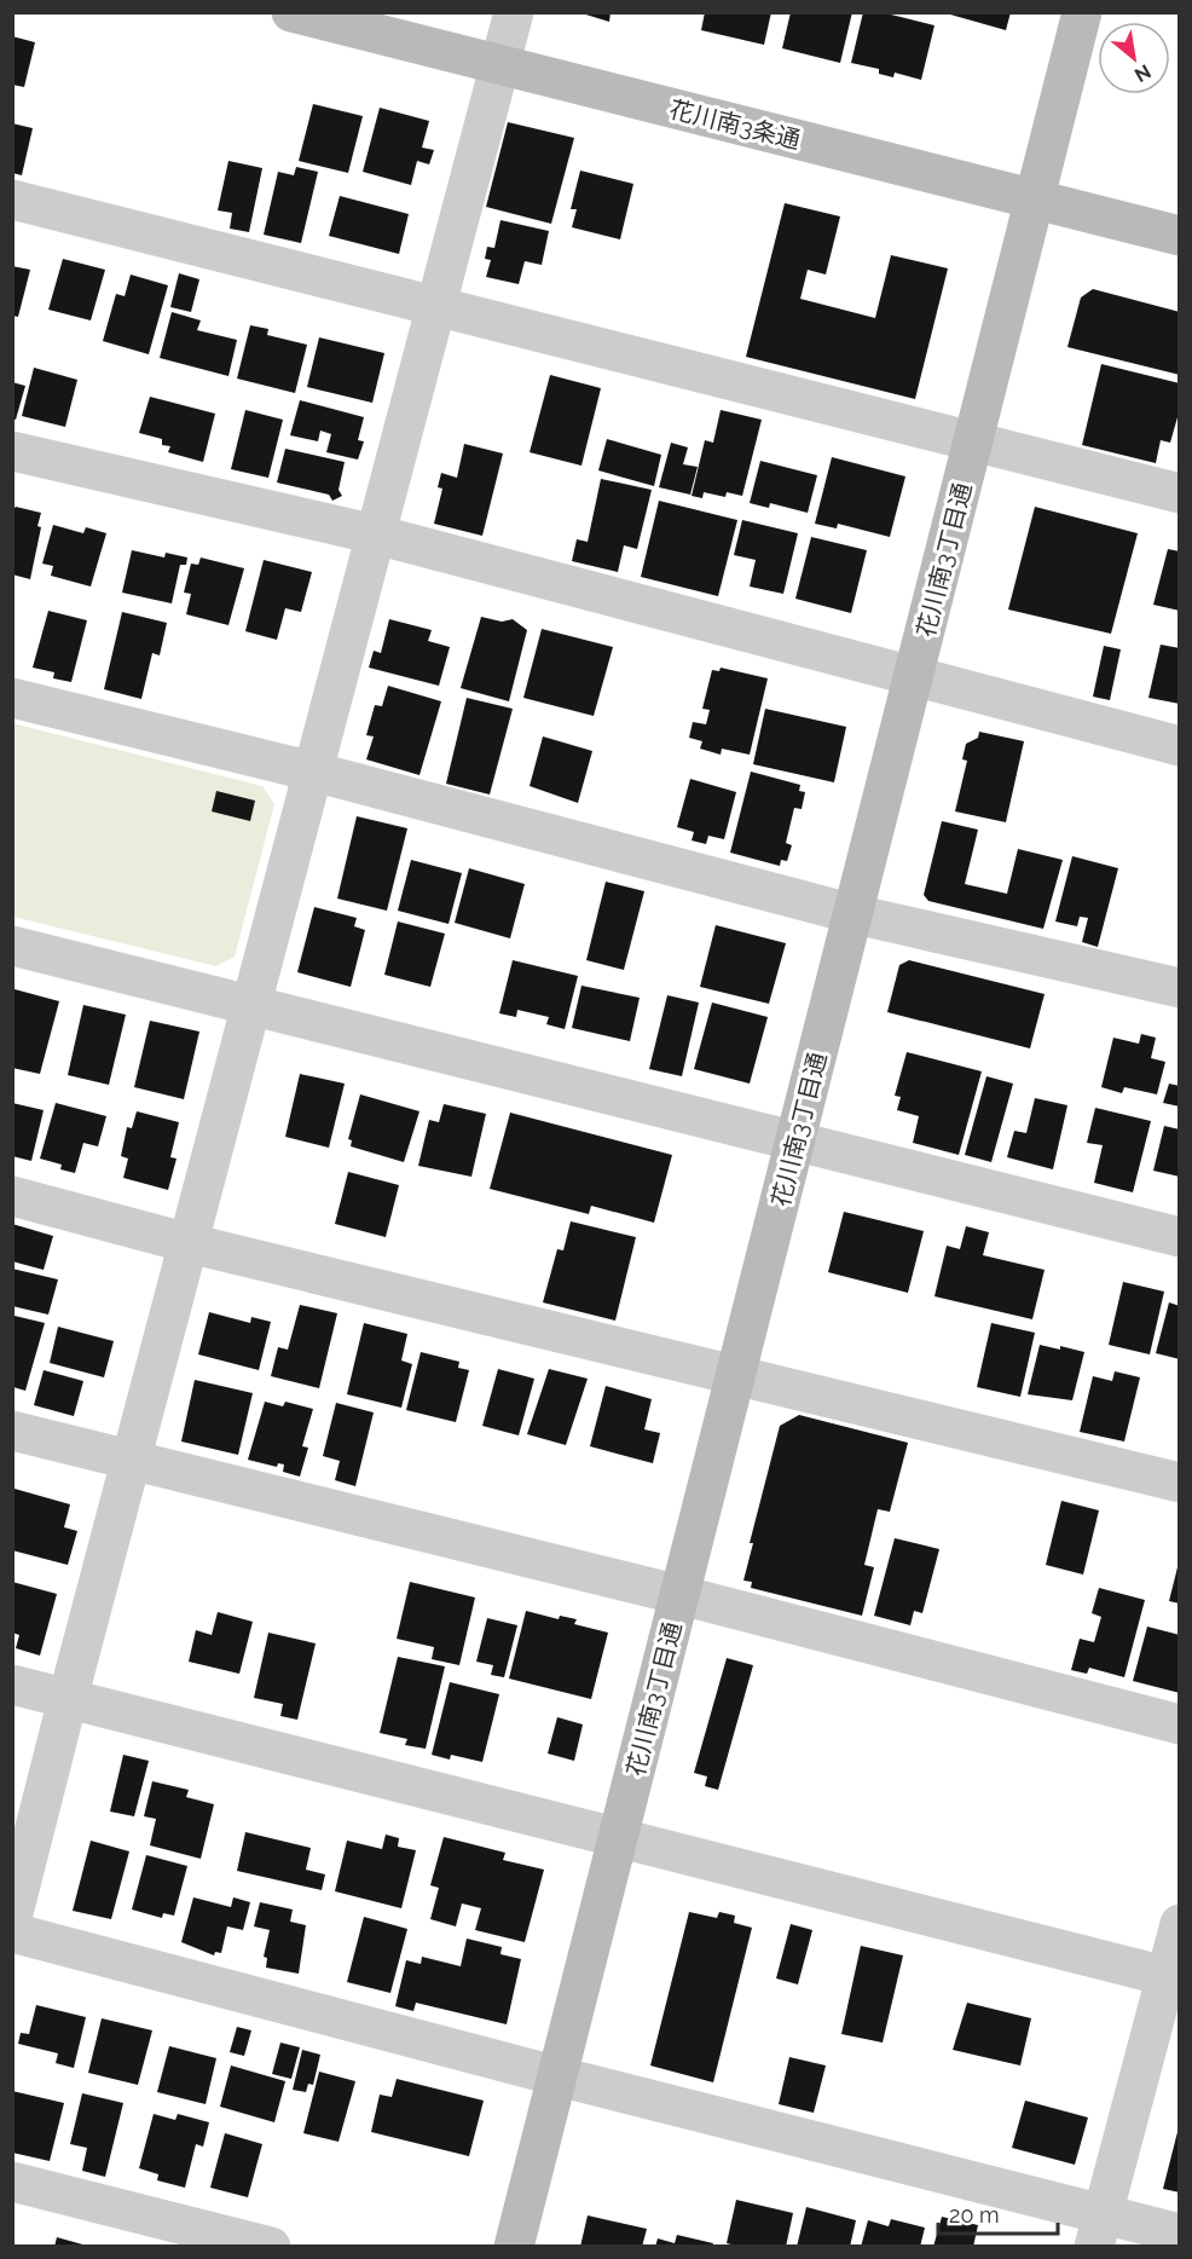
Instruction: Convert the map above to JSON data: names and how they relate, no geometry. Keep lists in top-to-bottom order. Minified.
{"streets":{"street":["花川南3条通","花川南3丁目通"]},"crossings":[["花川南3条通","花川南3丁目通"]],"scale_bar":"20 m","north":"bottom right"}
